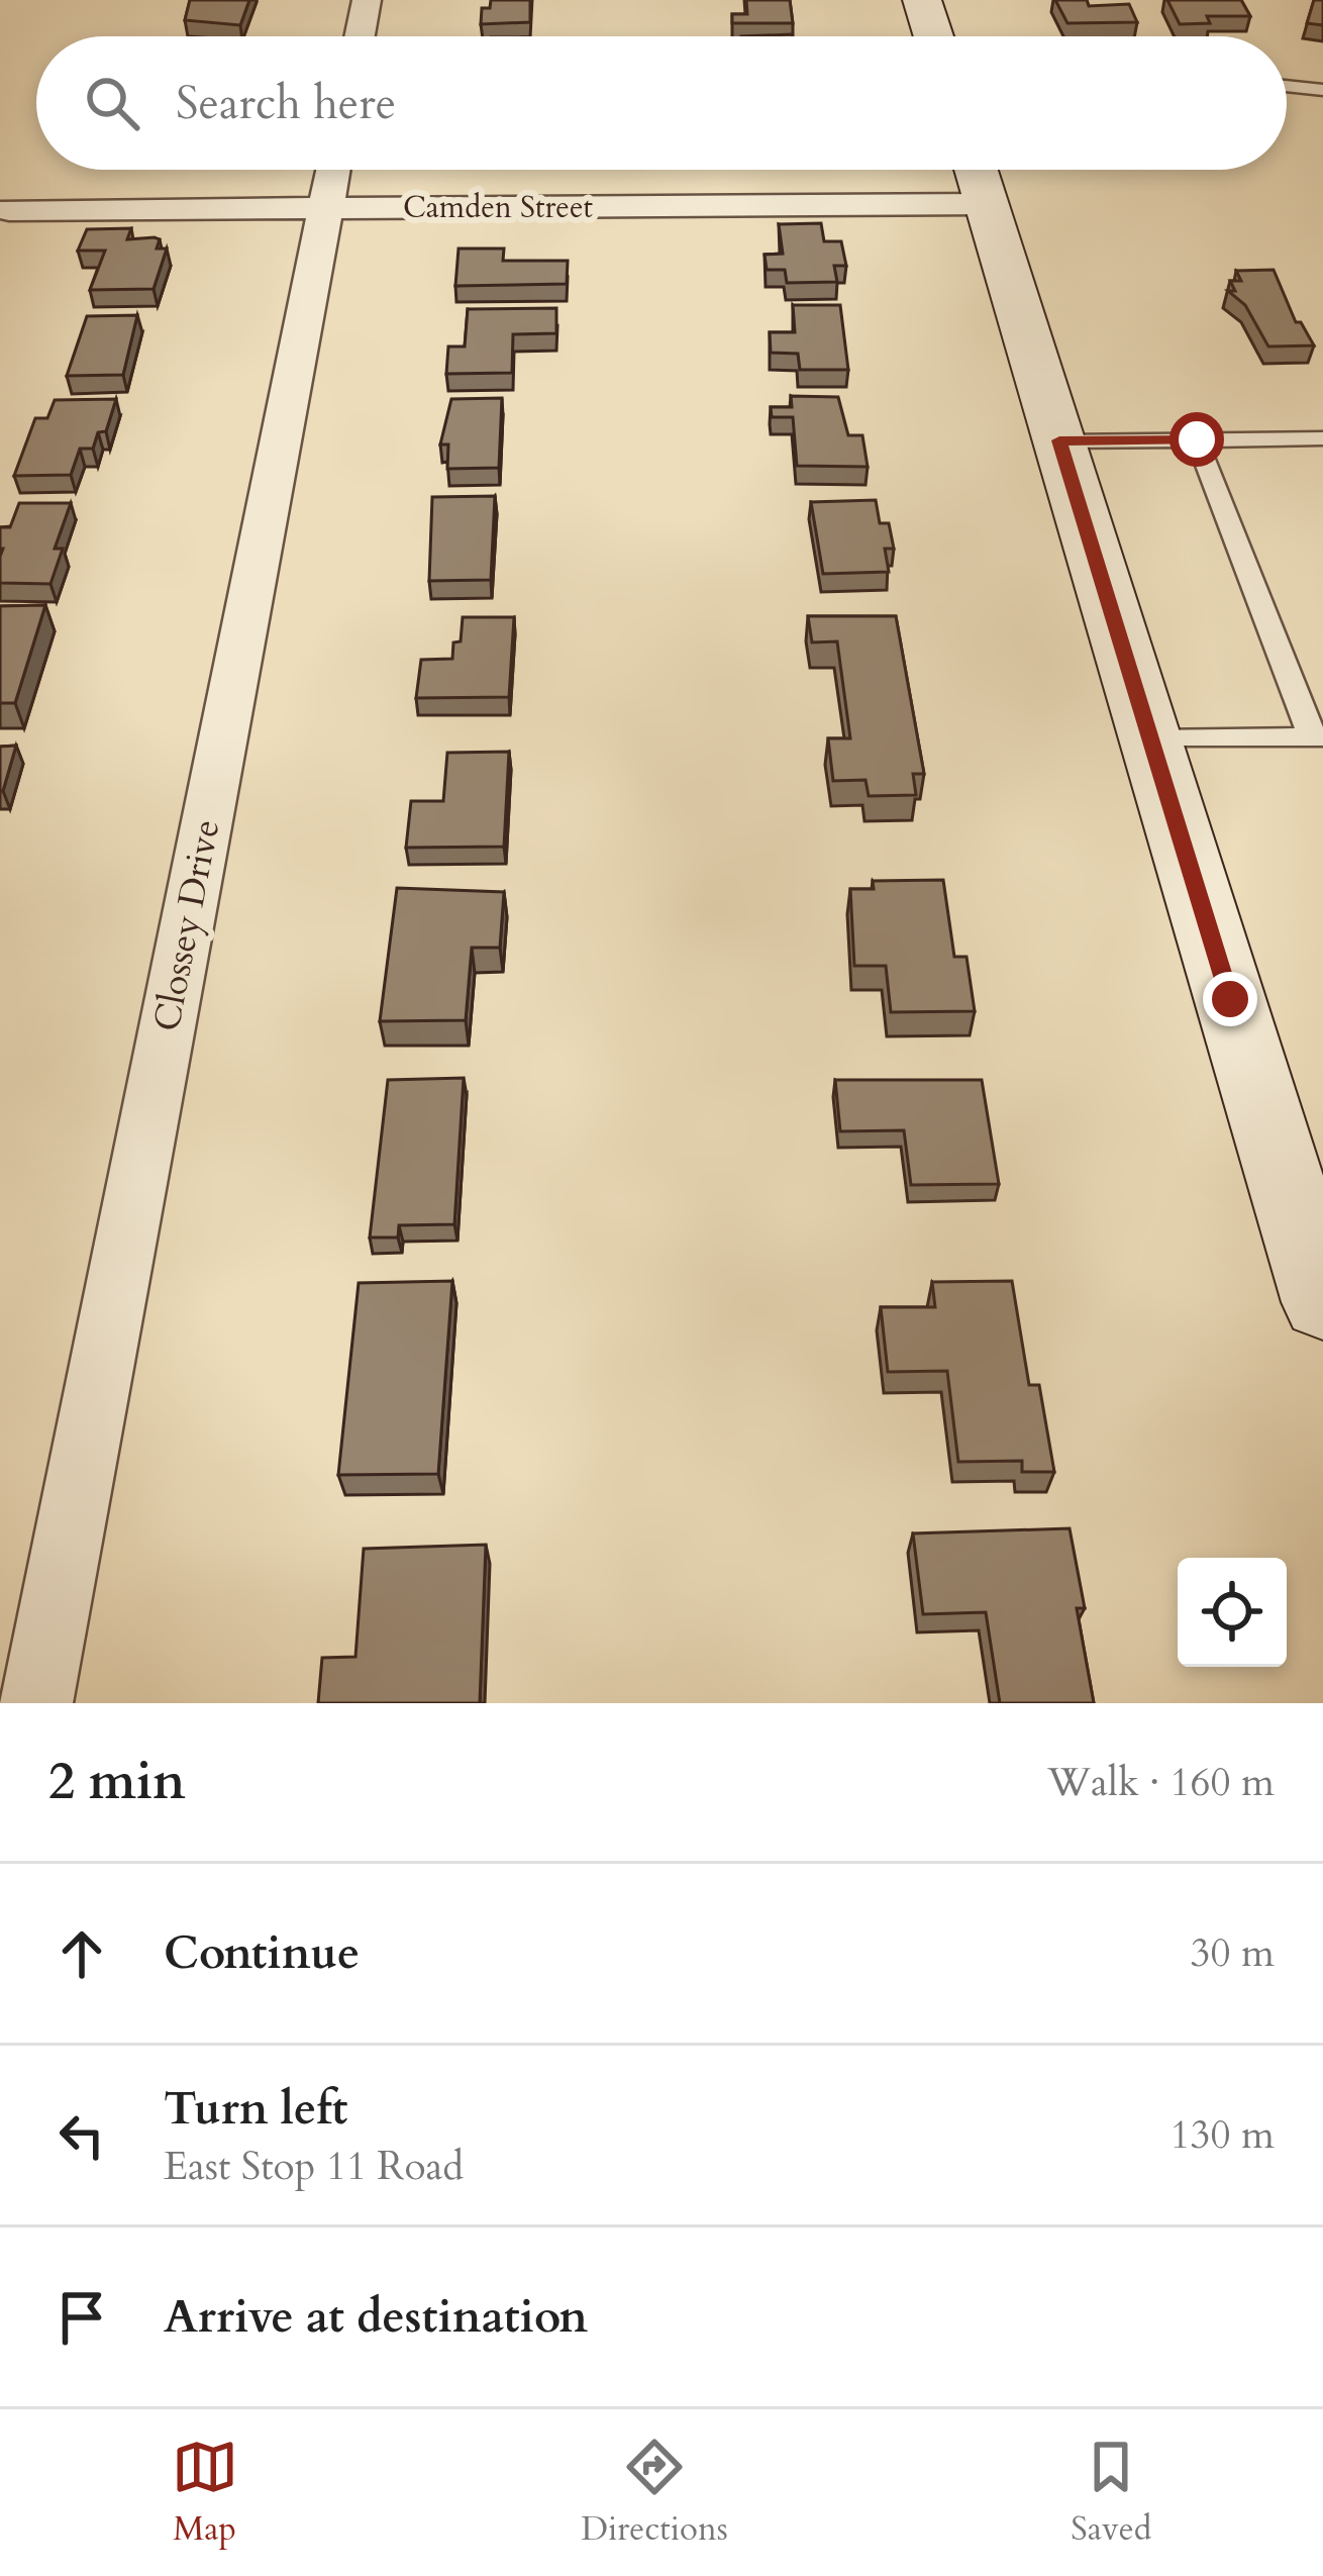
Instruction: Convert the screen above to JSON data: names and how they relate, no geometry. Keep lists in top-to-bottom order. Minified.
{"streets":{"street":["Camden Street","Clossey Drive"]},"crossings":[["Camden Street","Clossey Drive"]],"page":{"search":"Search here","heading":["2 min","Walk · 160 m"],"list":[["Continue","30 m"],["Turn left","East Stop 11 Road","130 m"],"Arrive at destination"],"nav":["Map","Directions","Saved"]}}
